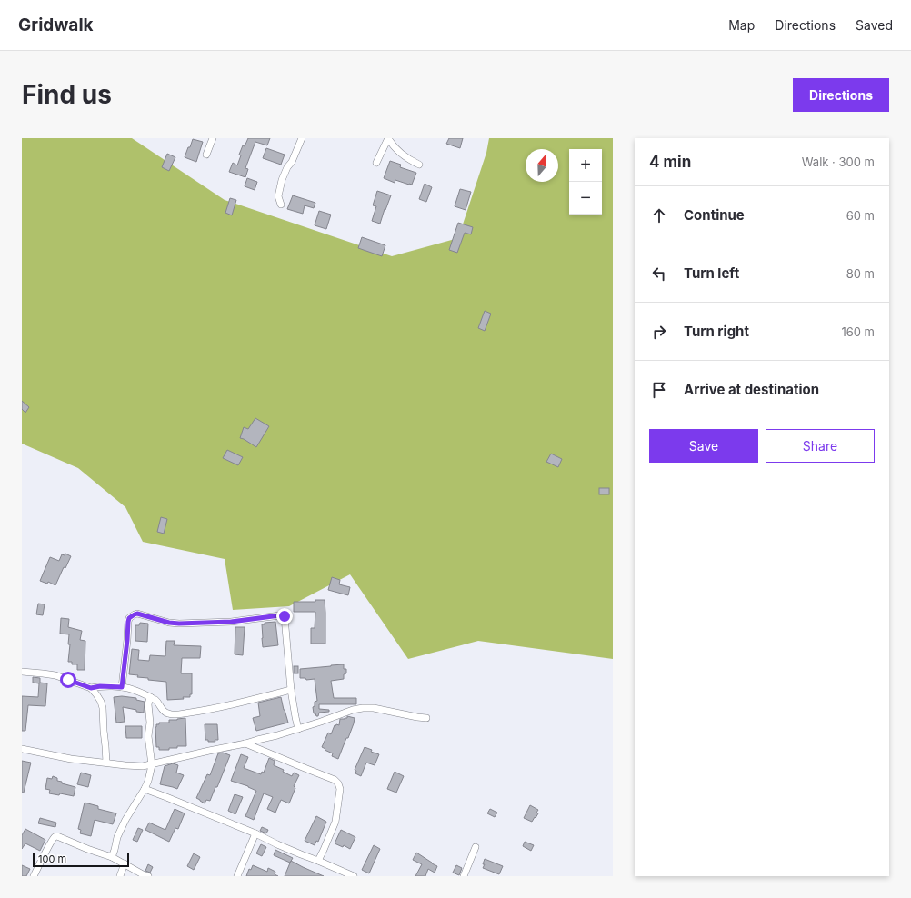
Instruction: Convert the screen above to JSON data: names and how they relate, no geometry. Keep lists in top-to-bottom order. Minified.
{"scale_bar":"100 m","north":"top","page":{"header":"Gridwalk","nav":["Map","Directions","Saved"],"buttons":["Directions",["Save","Share"]],"title":"Find us","heading":["4 min","Walk · 300 m"],"map_buttons":["+","−"],"list":[["Continue","60 m"],["Turn left","80 m"],["Turn right","160 m"],"Arrive at destination"],"scale":"100 m"}}
